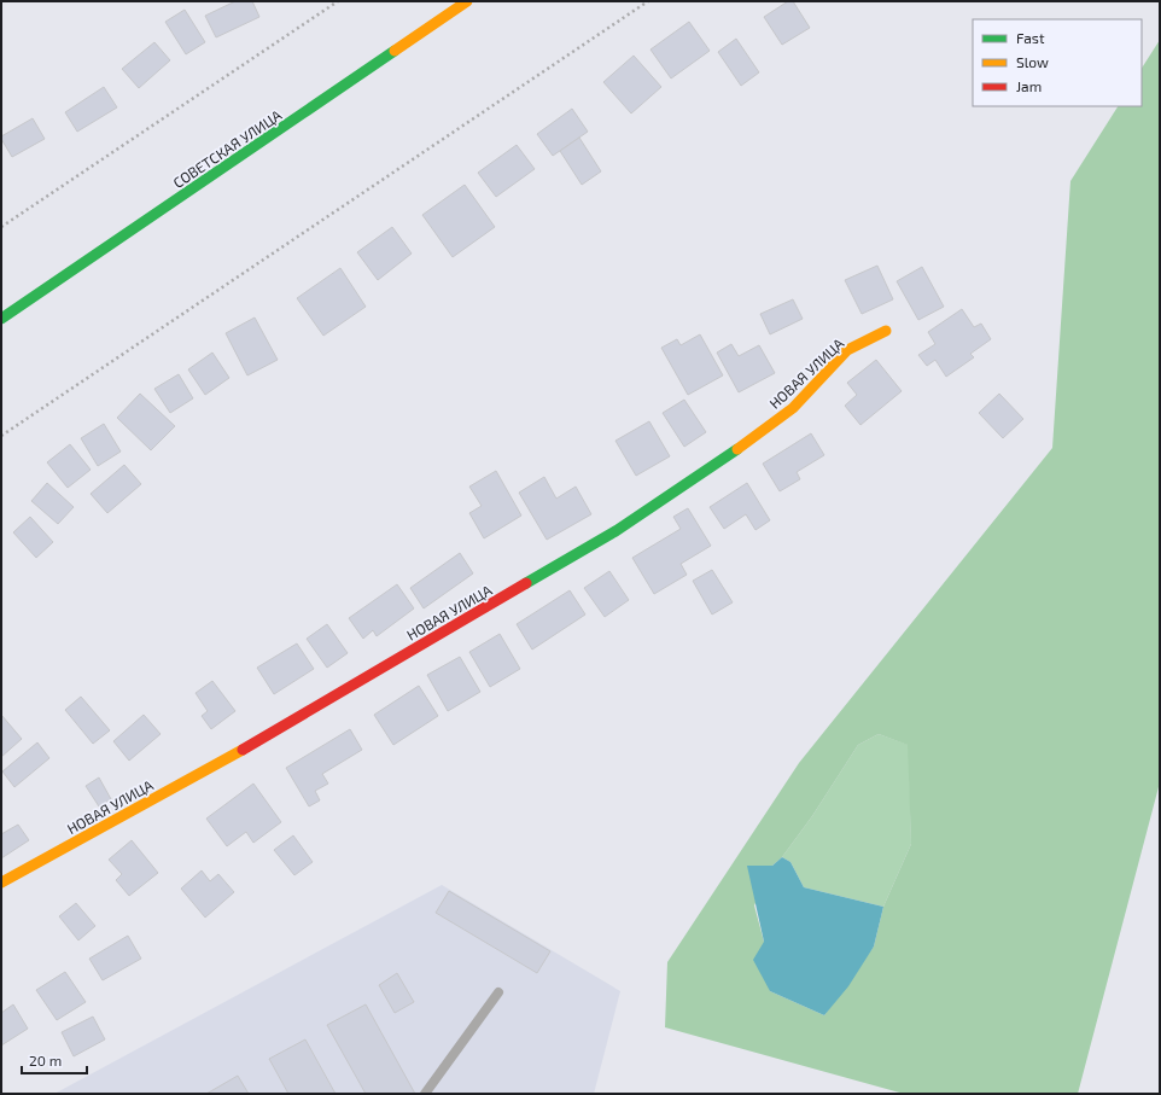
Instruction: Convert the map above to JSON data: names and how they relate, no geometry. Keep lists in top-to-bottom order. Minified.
{"streets":{"street":["СОВЕТСКАЯ УЛИЦА","НОВАЯ УЛИЦА"]},"legend":["Fast","Slow","Jam"],"scale_bar":"20 m"}
